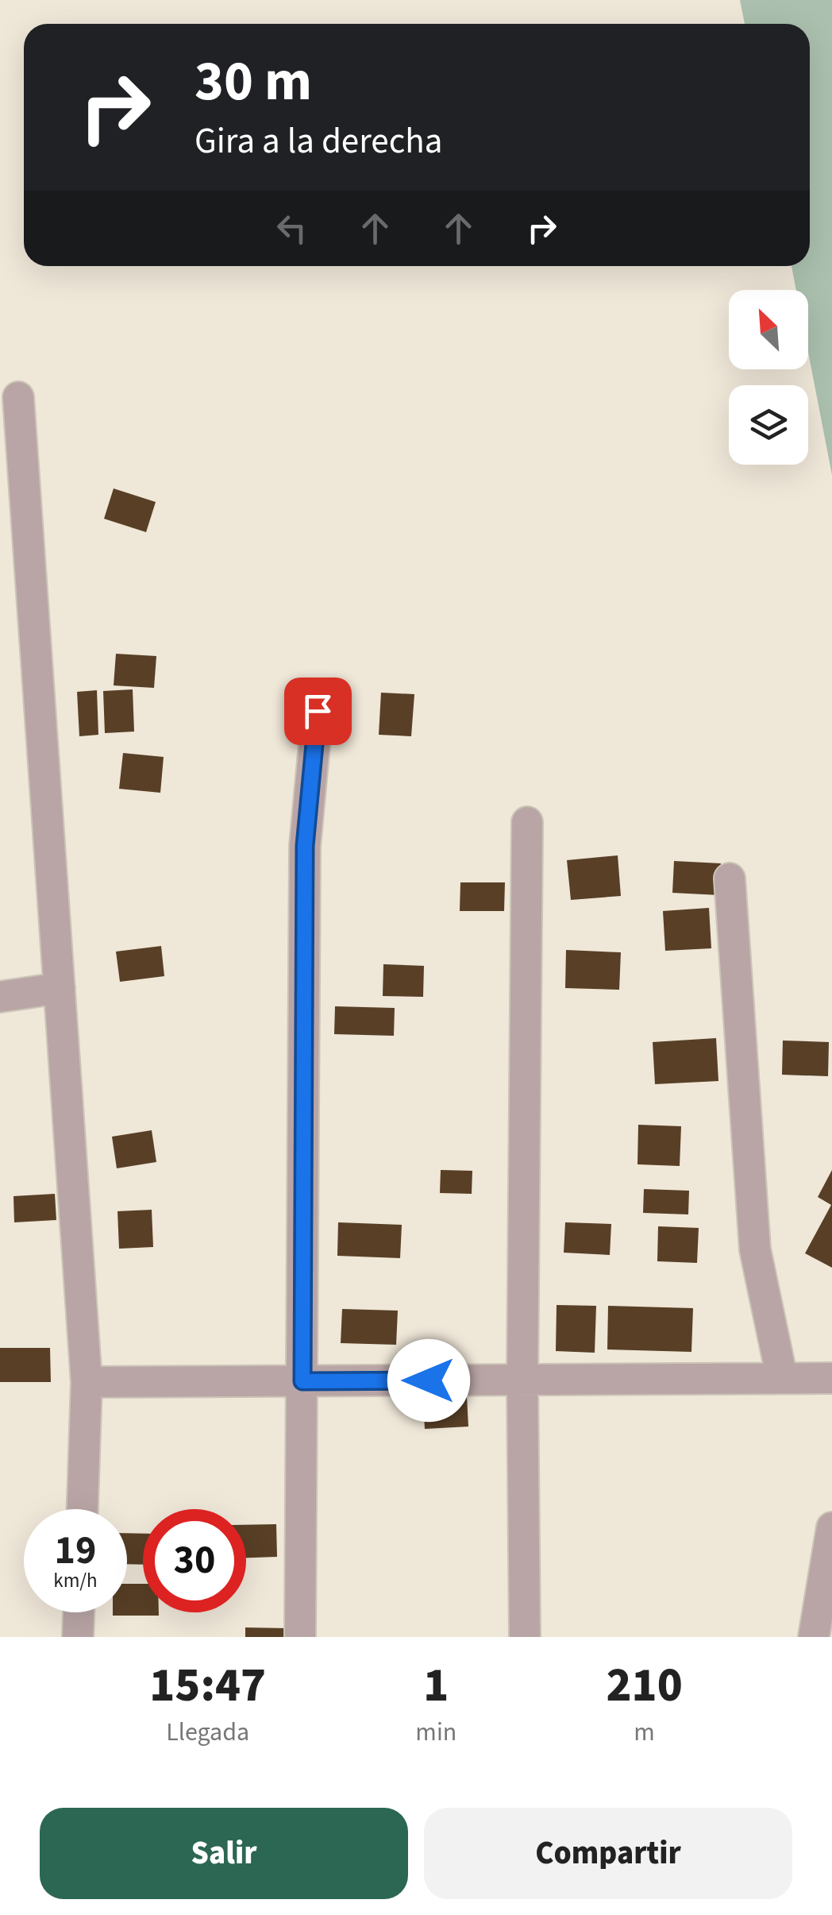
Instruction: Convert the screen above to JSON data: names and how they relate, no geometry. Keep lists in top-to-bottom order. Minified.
{"north":"top left","page":{"turn":["30 m","Gira a la derecha"],"speed":"19 km/h","limit":"30","eta":["15:47","Llegada","1","min","210","m"],"buttons":["Salir","Compartir"]}}
